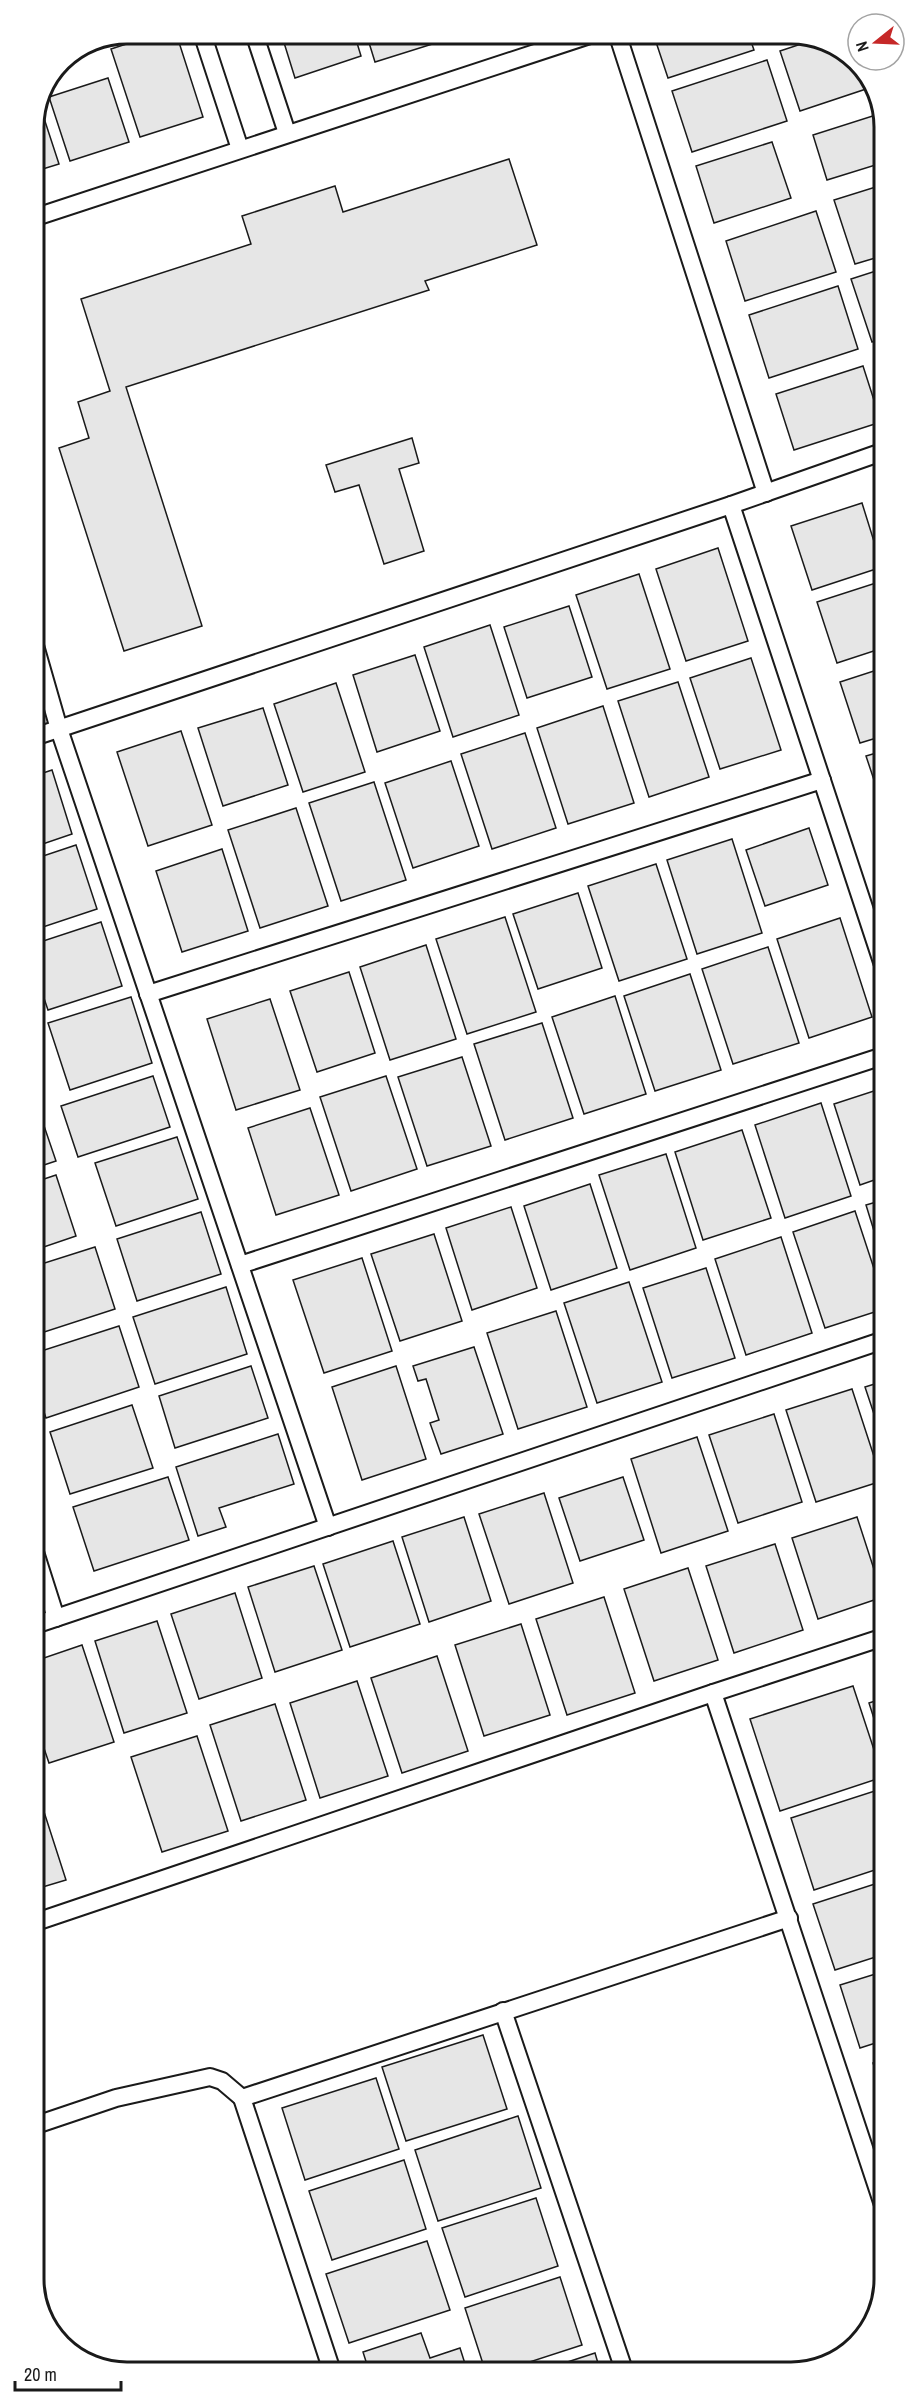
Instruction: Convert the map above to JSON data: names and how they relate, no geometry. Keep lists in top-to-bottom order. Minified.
{"scale_bar":"20 m","north":"left"}
